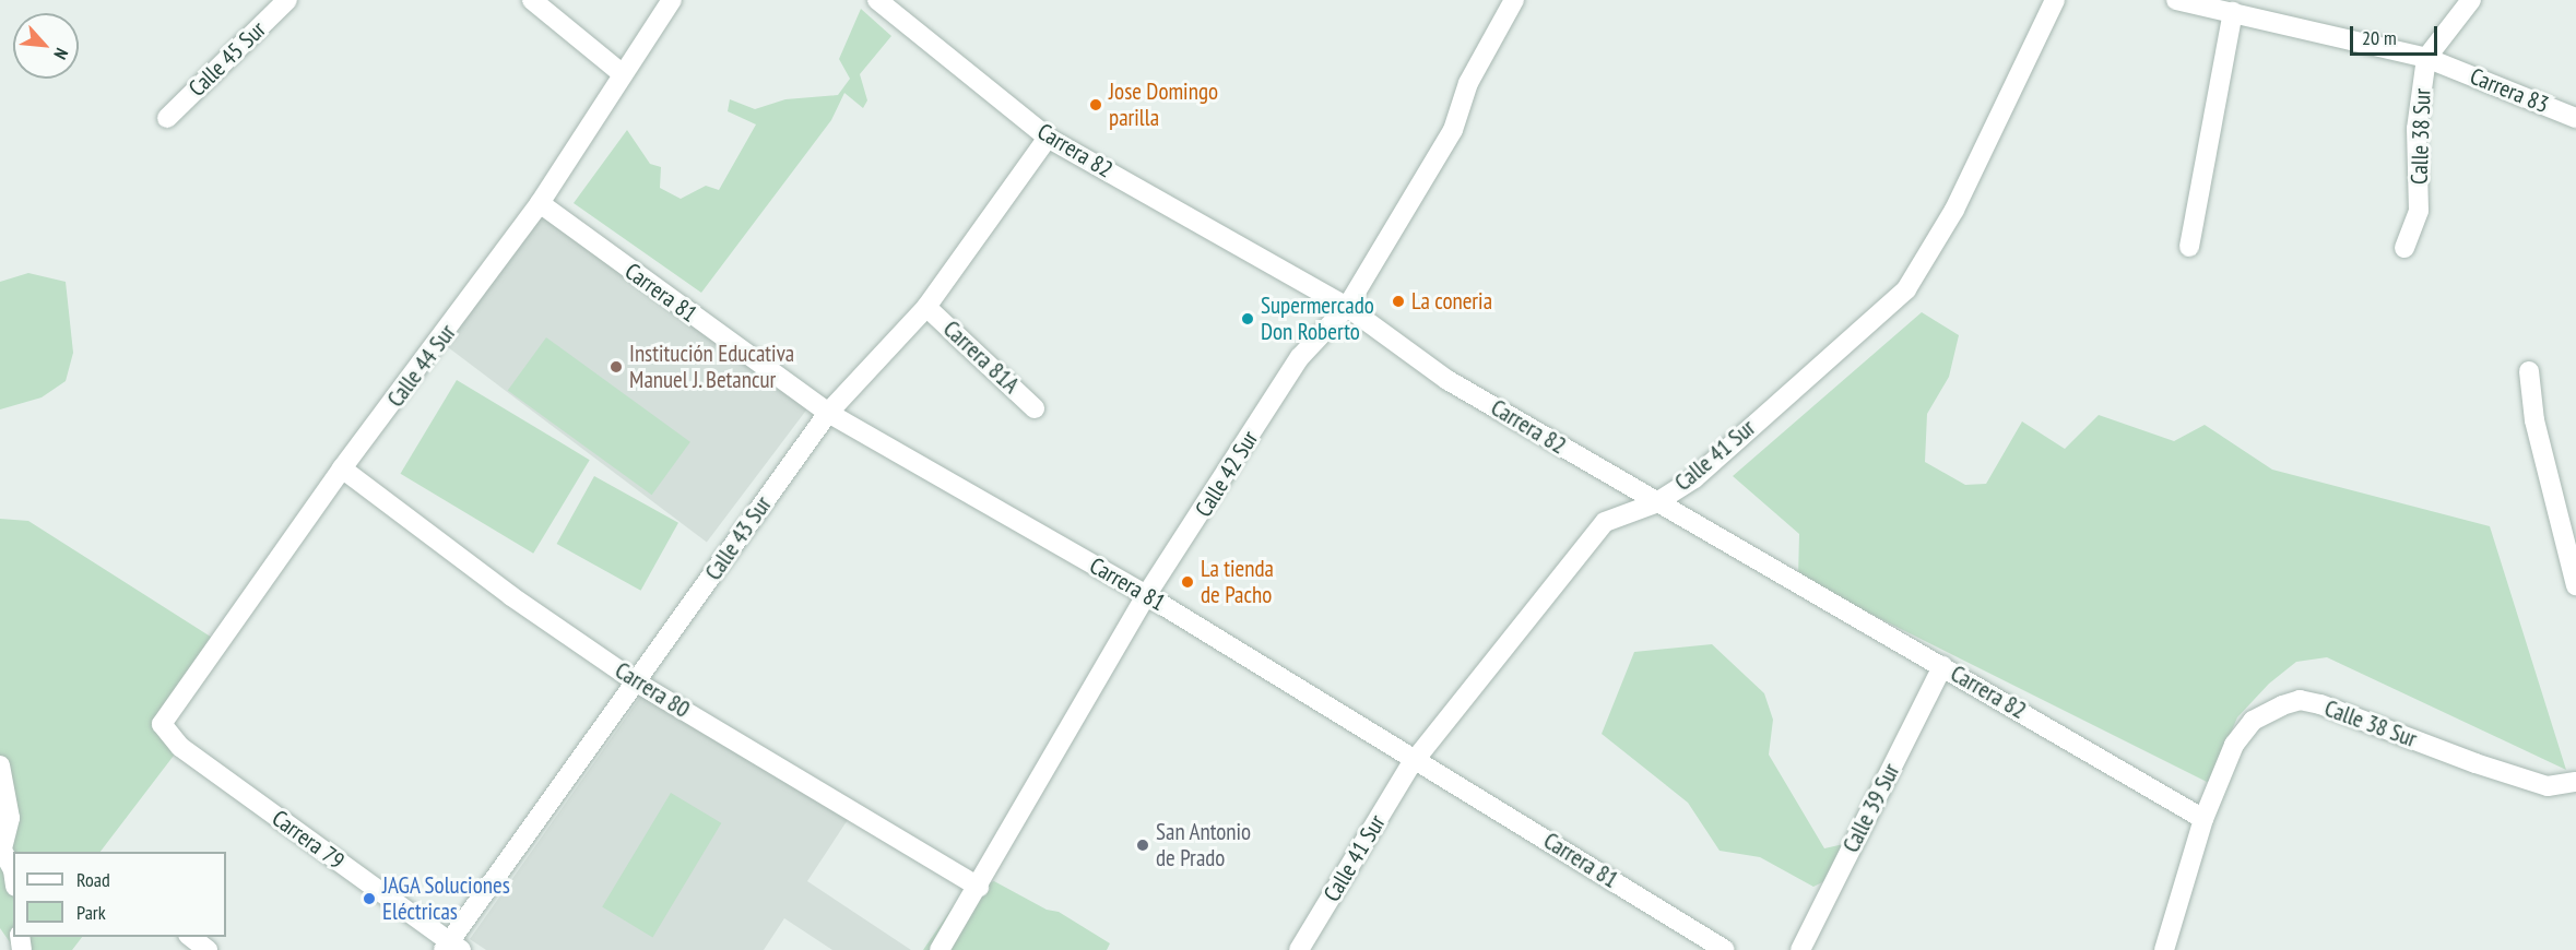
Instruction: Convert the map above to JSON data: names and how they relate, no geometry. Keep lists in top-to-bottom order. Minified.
{"streets":{"street":["Calle 45 Sur","Carrera 83","Calle 38 Sur","Carrera 82","Carrera 81","Carrera 81A","Calle 44 Sur","Calle 41 Sur","Calle 42 Sur","Calle 43 Sur","Carrera 80","Calle 39 Sur","Carrera 79"]},"crossings":[["Carrera 83","Calle 38 Sur"],["Calle 38 Sur","Carrera 82"],["Carrera 82","Calle 41 Sur"],["Carrera 82","Calle 42 Sur"],["Carrera 82","Calle 43 Sur"],["Carrera 82","Calle 39 Sur"],["Carrera 81","Calle 44 Sur"],["Carrera 81","Calle 41 Sur"],["Carrera 81","Calle 42 Sur"],["Carrera 81","Calle 43 Sur"],["Carrera 81A","Calle 43 Sur"],["Calle 44 Sur","Carrera 80"],["Calle 44 Sur","Carrera 79"],["Calle 42 Sur","Carrera 80"],["Calle 43 Sur","Carrera 80"],["Calle 43 Sur","Carrera 79"]],"places":["Jose Domingo parilla","La coneria","Supermercado Don Roberto","Institución Educativa Manuel J. Betancur","La tienda de Pacho","San Antonio de Prado","JAGA Soluciones Eléctricas"],"legend":["Road","Park"],"scale_bar":"20 m","north":"bottom right"}
